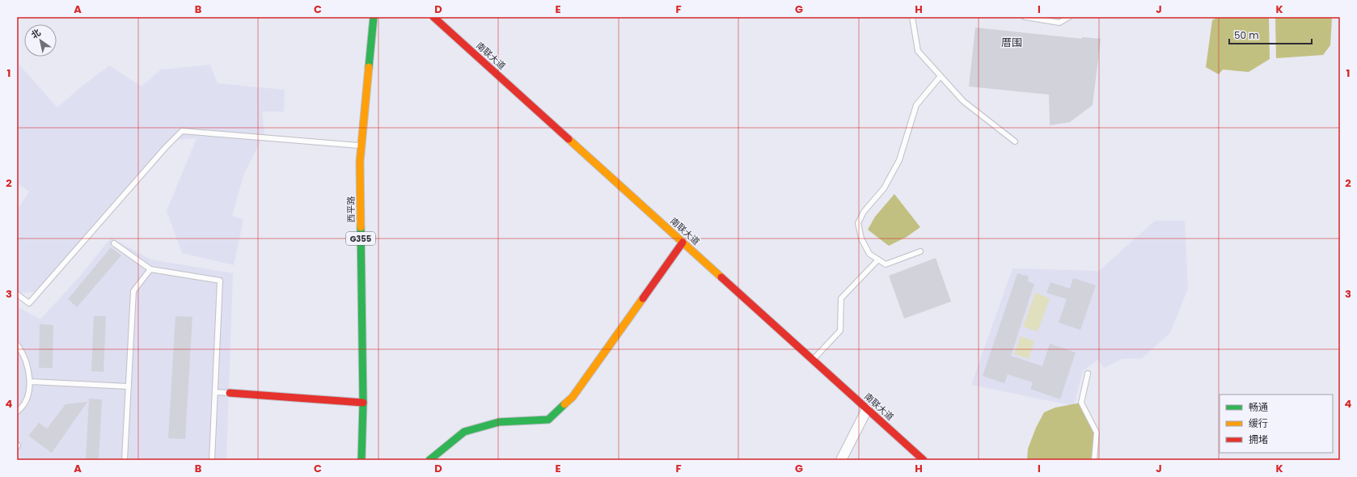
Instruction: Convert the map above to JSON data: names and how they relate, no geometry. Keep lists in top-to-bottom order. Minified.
{"streets":{"main road":["南联大道","西平路","G355"]},"districts":["厝围"],"legend":["畅通","缓行","拥堵"],"scale_bar":"50 m","north":"top left","grid":{"columns":["A","B","C","D","E","F","G","H","I","J","K"],"rows":["1","2","3","4"]}}
